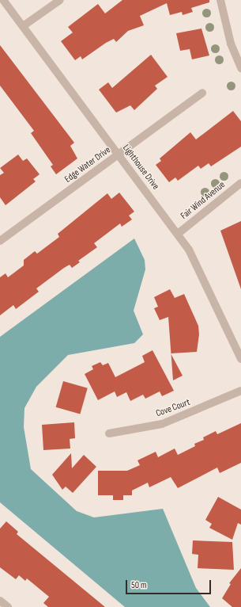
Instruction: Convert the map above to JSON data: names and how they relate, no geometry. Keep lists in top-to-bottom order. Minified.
{"streets":{"street":["Edge Water Drive","Lighthouse Drive","Fair Wind Avenue","Cove Court"]},"crossings":[["Edge Water Drive","Lighthouse Drive"],["Lighthouse Drive","Fair Wind Avenue"]],"scale_bar":"50 m"}
